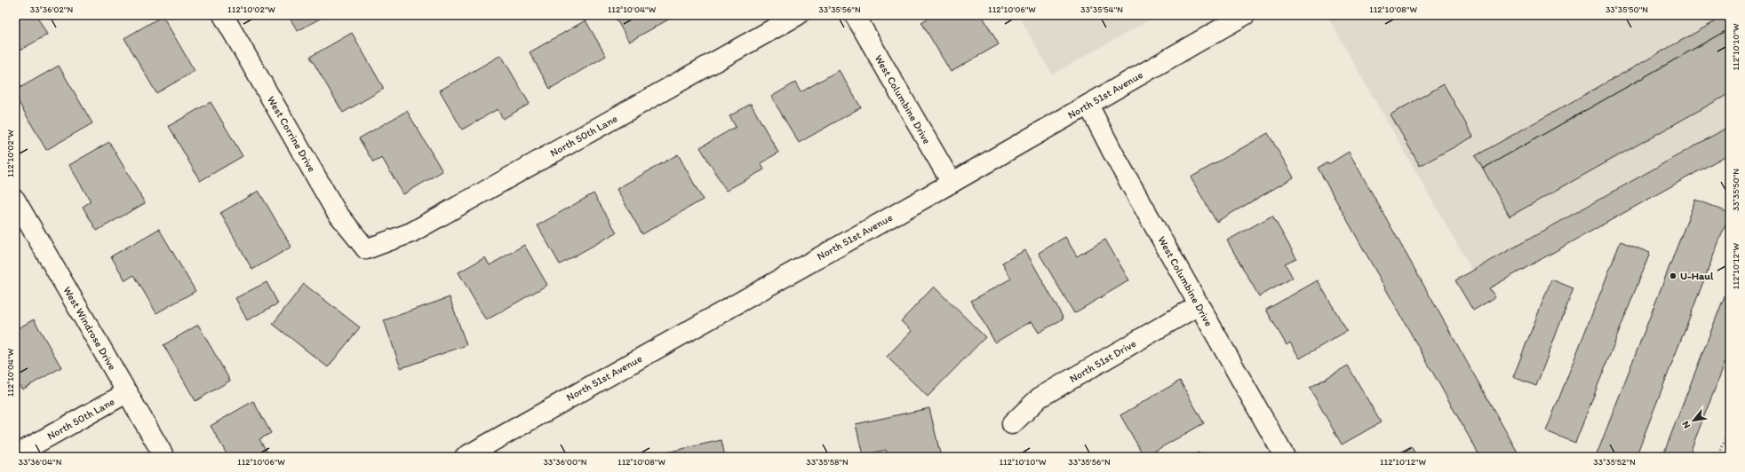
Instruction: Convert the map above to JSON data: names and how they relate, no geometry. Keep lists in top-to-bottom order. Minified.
{"streets":{"street":["North 51st Avenue","West Columbine Drive","West Corrine Drive","North 50th Lane","West Windrose Drive","North 51st Drive"]},"crossings":[["North 51st Avenue","West Columbine Drive"],["West Columbine Drive","North 51st Drive"],["West Corrine Drive","North 50th Lane"],["North 50th Lane","West Windrose Drive"]],"places":["U-Haul"],"north":"bottom left","coordinates":["33°36'02\"N","112°10'02\"W","112°10'04\"W","33°35'56\"N","112°10'06\"W","33°35'54\"N","112°10'08\"W","33°35'50\"N","112°10'10\"W","112°10'12\"W","33°36'04\"N","33°36'00\"N","33°35'58\"N","33°35'52\"N"]}
